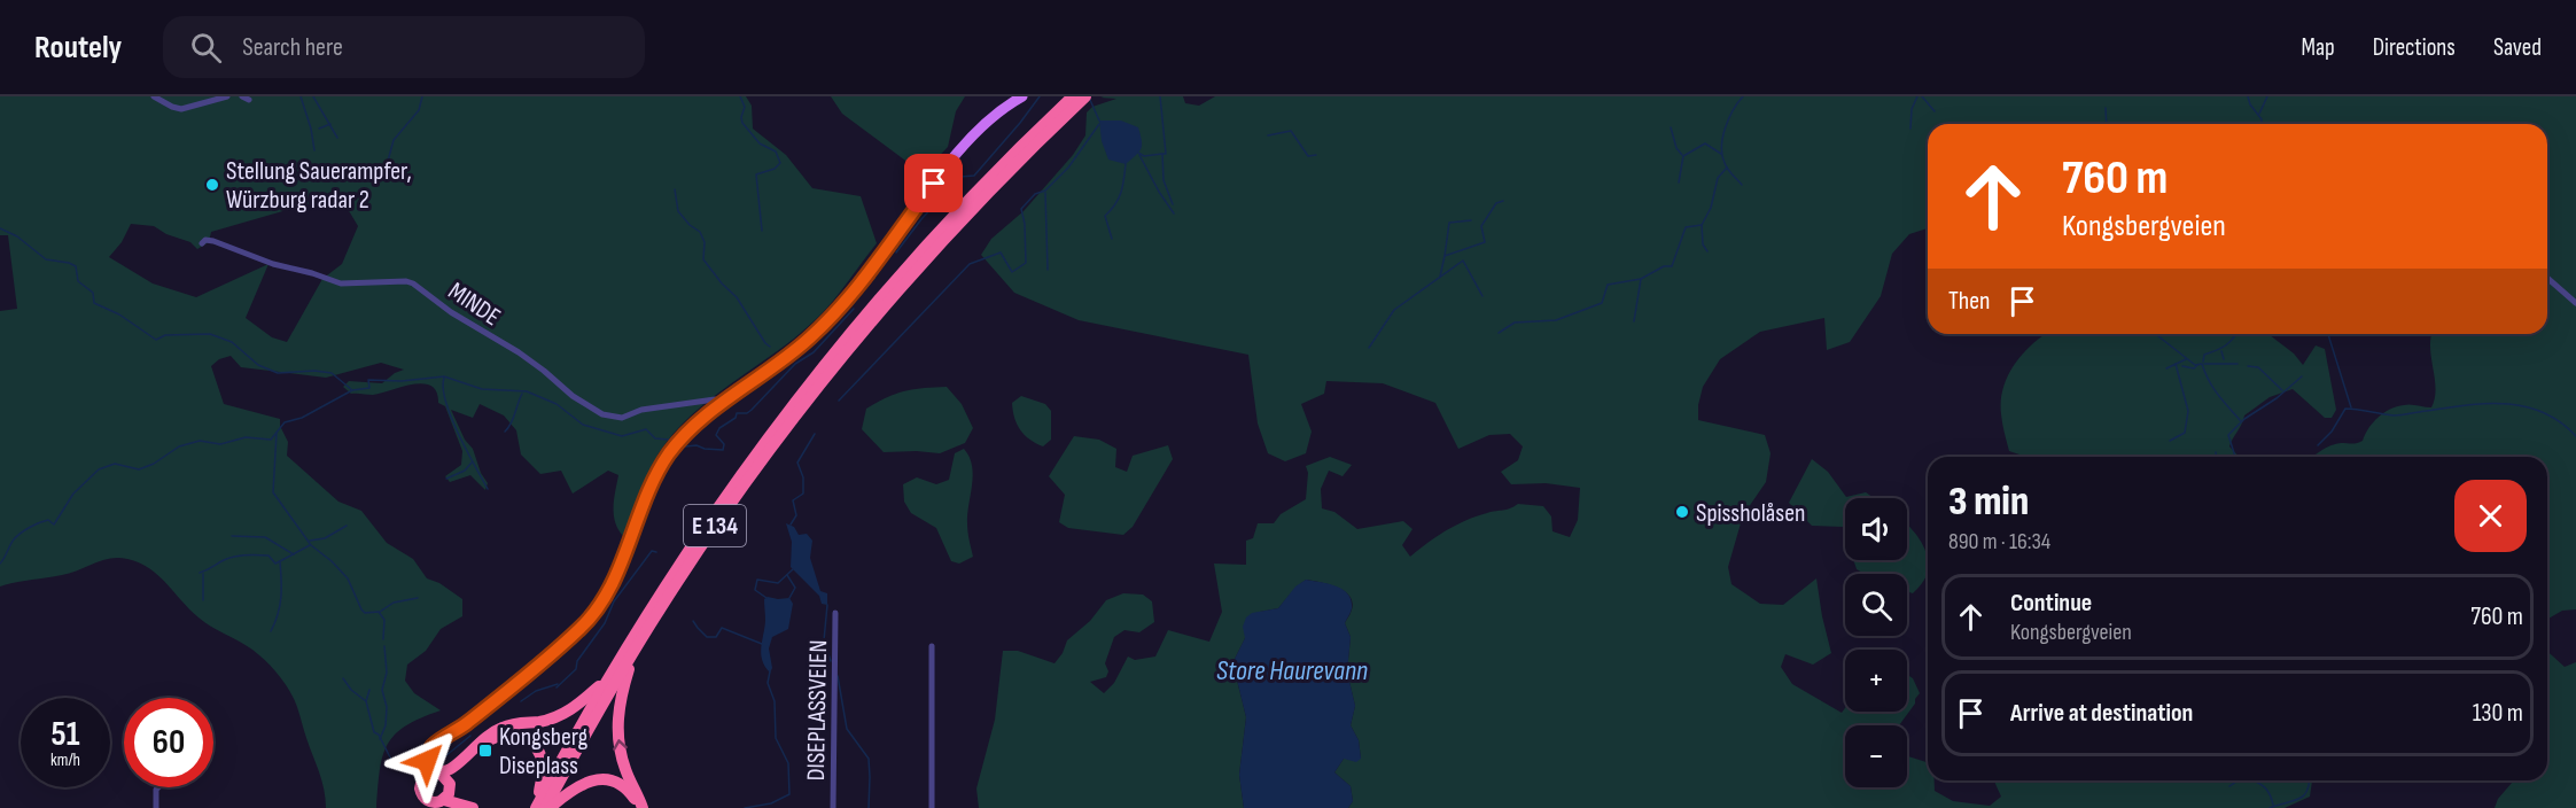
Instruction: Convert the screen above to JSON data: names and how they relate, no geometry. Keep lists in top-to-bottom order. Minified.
{"streets":{"highway":["E 134"],"street":["MINDE","DISEPLASSVEIEN"]},"water":["Store Haurevann"],"places":{"other":["Stellung Sauerampfer, Würzburg radar 2","Spissholåsen"],"transit":["Kongsberg Diseplass"]},"page":{"header":"Routely","search":"Search here","nav":["Map","Directions","Saved"],"turn":["760 m","Kongsbergveien"],"then":"Then","heading":["3 min","890 m · 16:34"],"map_buttons":["+","−"],"list":[{"name":"Continue","note":"Kongsbergveien","value":"760 m"},{"name":"Arrive at destination","value":"130 m"}],"speed":"51 km/h","limit":"60"}}
